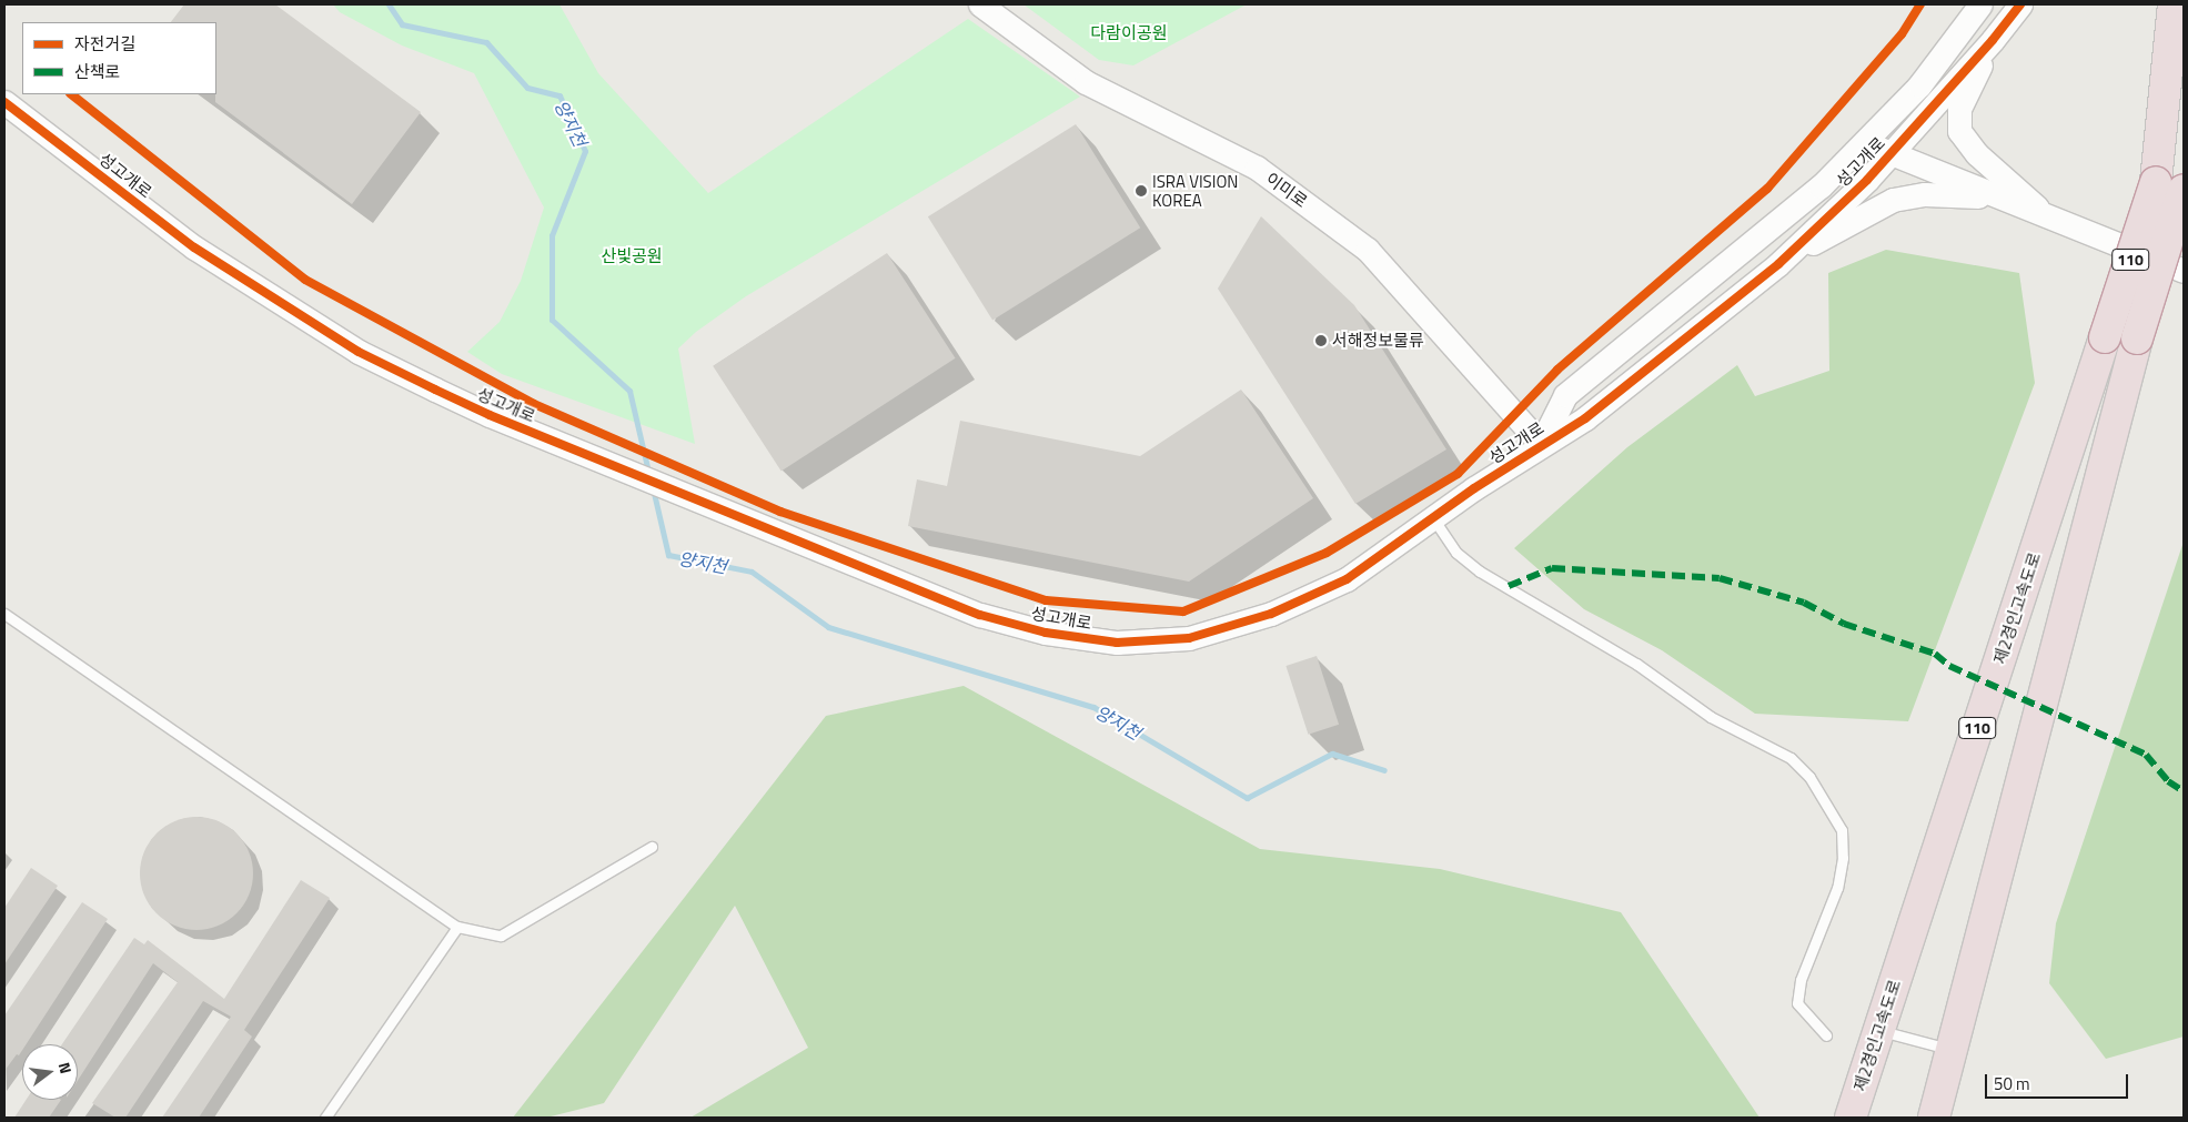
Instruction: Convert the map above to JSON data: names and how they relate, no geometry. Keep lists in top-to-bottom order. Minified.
{"streets":{"highway":["110","제2경인고속도로"],"street":["성고개로","이미로"]},"crossings":[["성고개로","이미로"]],"water":["양지천"],"parks":["다람이공원","산빛공원"],"places":["ISRA VISION KOREA","서해정보물류"],"legend":["자전거길","산책로"],"scale_bar":"50 m","north":"right"}
